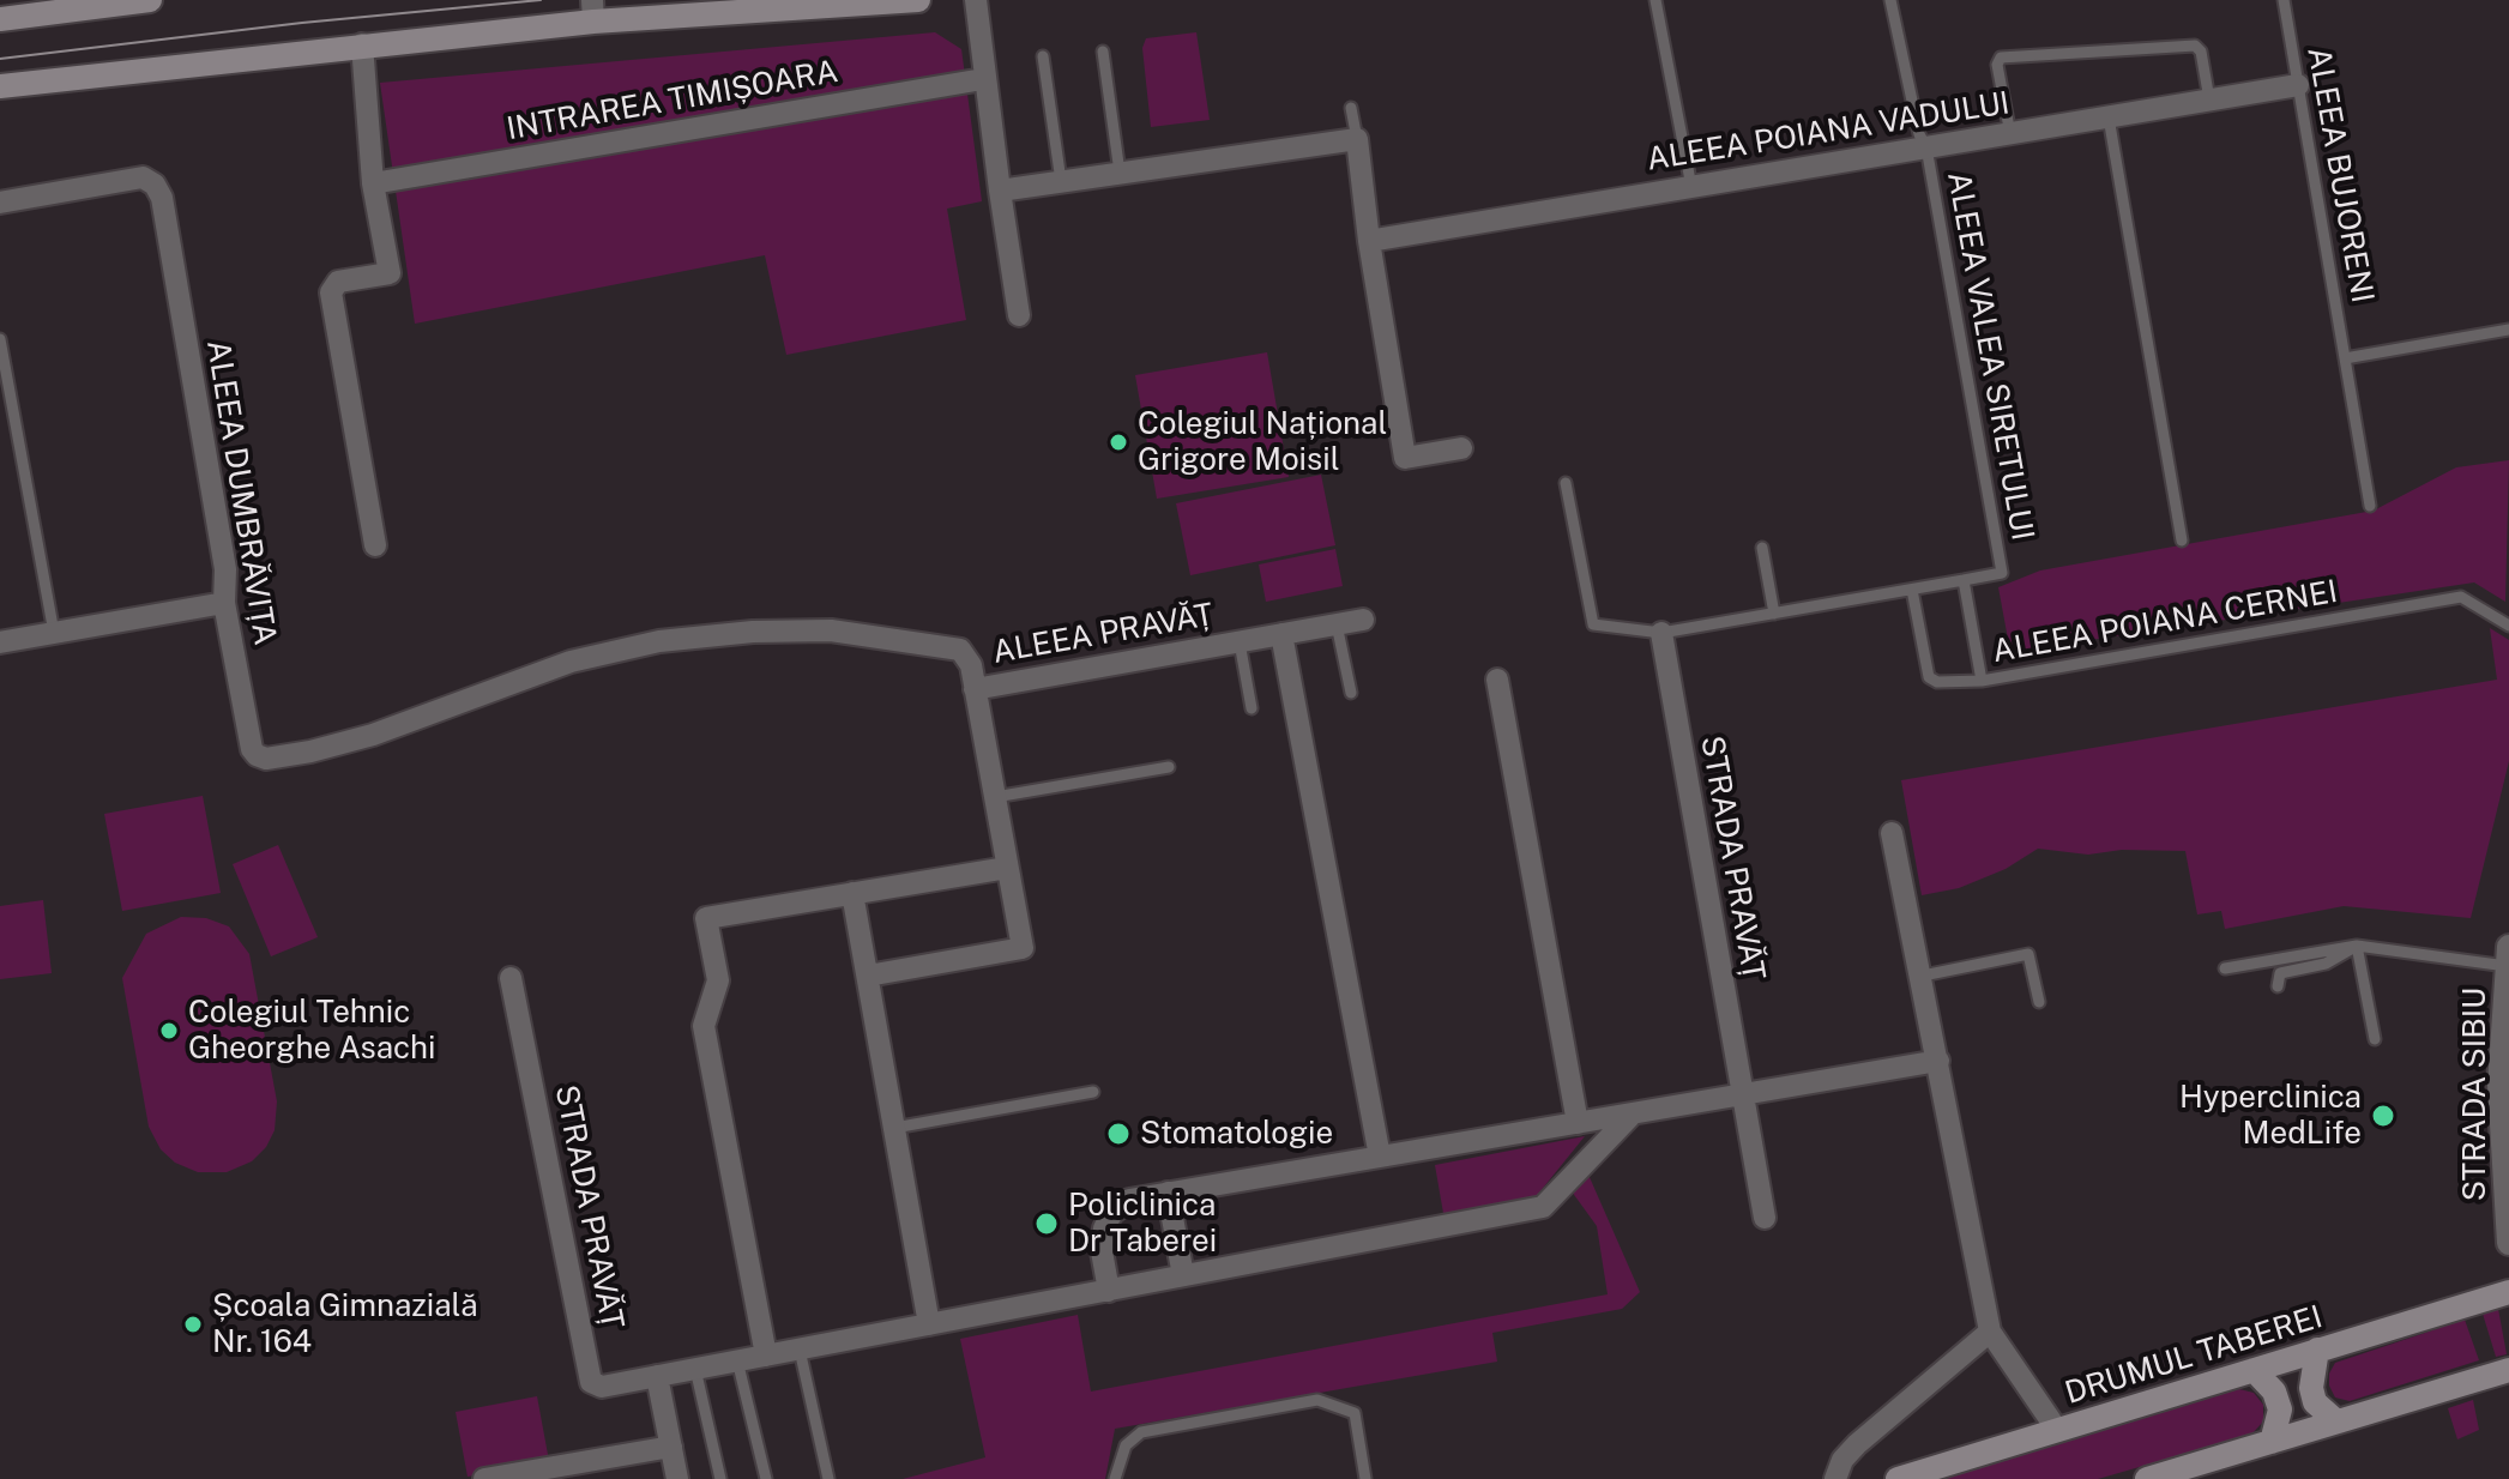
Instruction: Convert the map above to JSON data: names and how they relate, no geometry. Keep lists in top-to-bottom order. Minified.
{"streets":{"main road":["DRUMUL TABEREI"],"street":["INTRAREA TIMIȘOARA","ALEEA POIANA VADULUI","ALEEA DUMBRĂVIȚA","ALEEA PRAVĂȚ","STRADA PRAVĂȚ","STRADA SIBIU"],"lane":["ALEEA BUJORENI","ALEEA VALEA SIRETULUI","ALEEA POIANA CERNEI"]},"crossings":[["ALEEA POIANA VADULUI","ALEEA BUJORENI"],["ALEEA POIANA VADULUI","ALEEA VALEA SIRETULUI"],["ALEEA VALEA SIRETULUI","ALEEA POIANA CERNEI"],["ALEEA DUMBRĂVIȚA","ALEEA PRAVĂȚ"]],"places":["Colegiul Național Grigore Moisil","Colegiul Tehnic Gheorghe Asachi","Hyperclinica MedLife","Stomatologie","Policlinica Dr Taberei","Școala Gimnazială Nr. 164"]}
